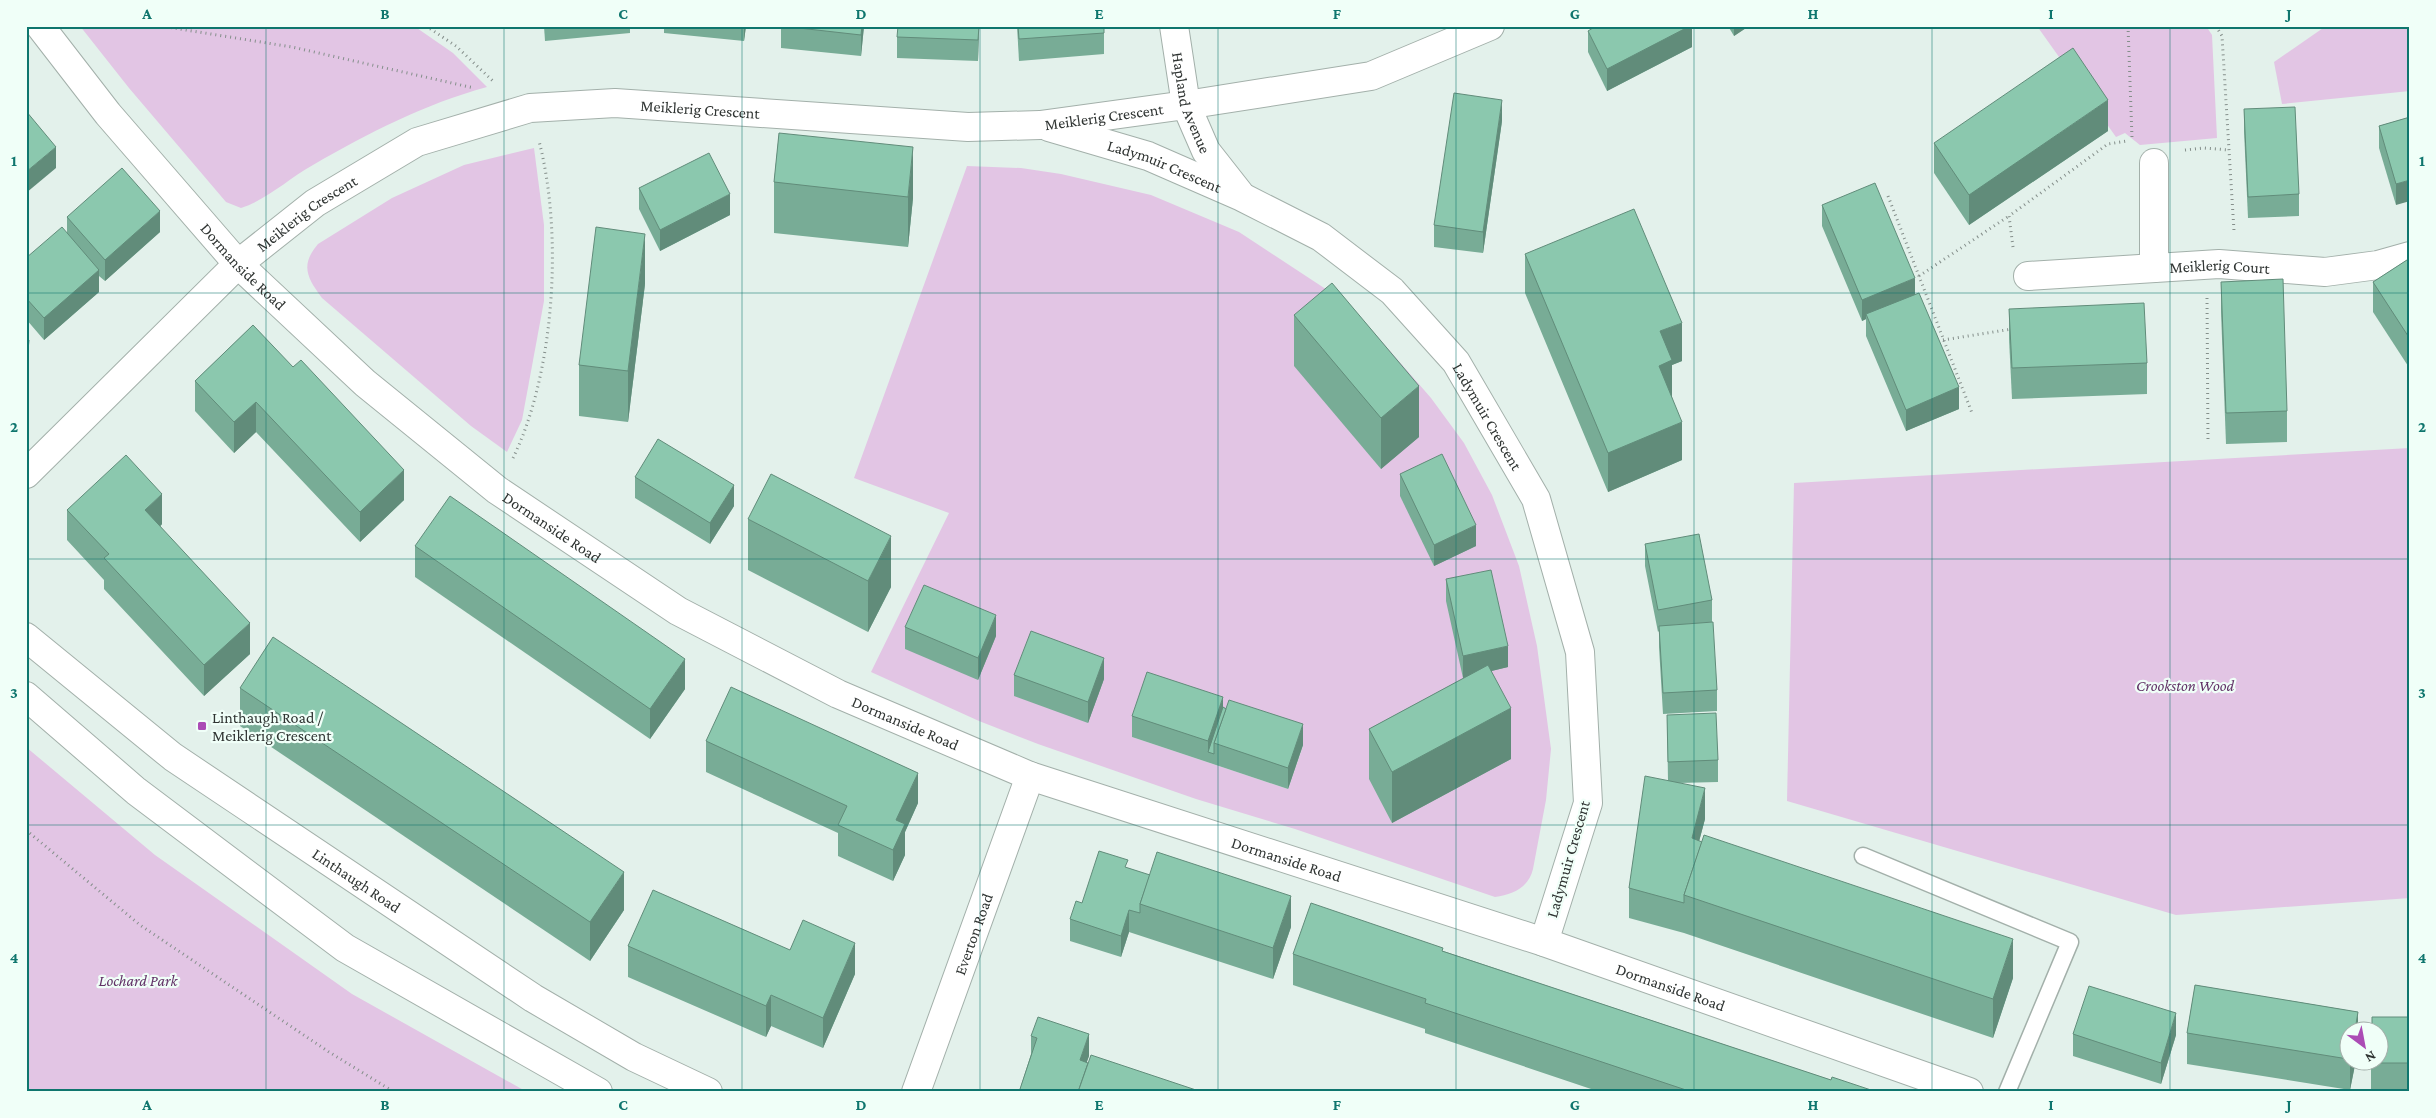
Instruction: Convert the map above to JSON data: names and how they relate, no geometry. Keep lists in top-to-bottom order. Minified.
{"streets":{"street":["Hapland Avenue","Meiklerig Crescent","Ladymuir Crescent","Dormanside Road","Meiklerig Court","Linthaugh Road","Everton Road"]},"crossings":[["Hapland Avenue","Meiklerig Crescent"],["Hapland Avenue","Ladymuir Crescent"],["Meiklerig Crescent","Ladymuir Crescent"],["Meiklerig Crescent","Dormanside Road"],["Ladymuir Crescent","Dormanside Road"],["Dormanside Road","Everton Road"]],"parks":["Crookston Wood","Lochard Park"],"places":{"transit":["Linthaugh Road / Meiklerig Crescent"]},"north":"bottom right","grid":{"columns":["A","B","C","D","E","F","G","H","I","J"],"rows":["1","2","3","4"]}}
